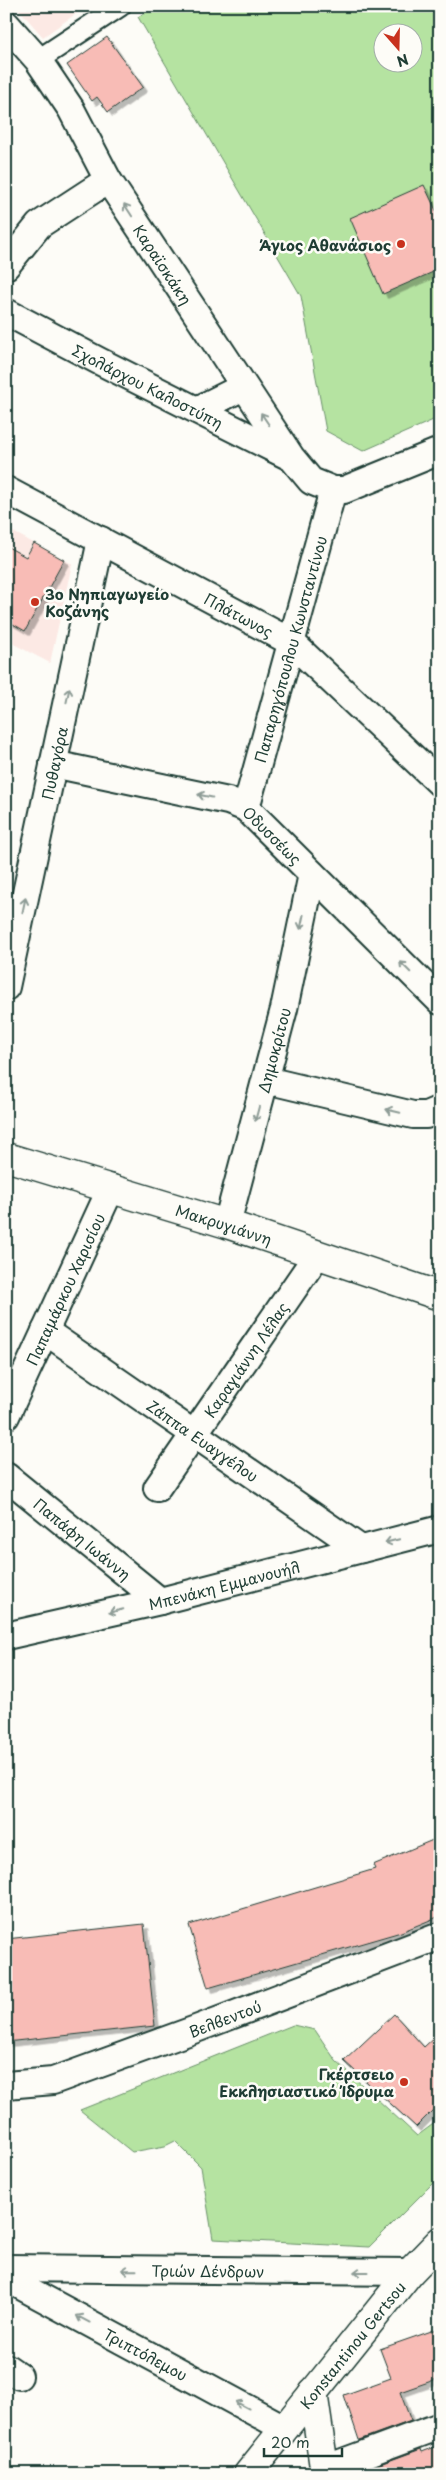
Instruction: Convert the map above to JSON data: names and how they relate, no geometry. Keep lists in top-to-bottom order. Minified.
{"streets":{"street":["Καραϊσκάκη","Σχολάρχου Καλοστύπη","Πλάτωνος","Παπαρηγόπουλου Κωνσταντίνου","Πυθαγόρα","Οδυσσέως","Δημοκρίτου","Μακρυγιάννη","Παπαμάρκου Χαρισίου","Καραγιάννη Λέλας","Ζάππα Ευαγγέλου","Παπάφη Ιωάννη","Μπενάκη Εμμανουήλ","Βελβεντού","Τριών Δένδρων","Konstantinou Gertsou","Τριπτόλεμου"]},"crossings":[["Καραϊσκάκη","Σχολάρχου Καλοστύπη"],["Καραϊσκάκη","Παπαρηγόπουλου Κωνσταντίνου"],["Πλάτωνος","Παπαρηγόπουλου Κωνσταντίνου"],["Πλάτωνος","Πυθαγόρα"],["Παπαρηγόπουλου Κωνσταντίνου","Οδυσσέως"],["Πυθαγόρα","Οδυσσέως"],["Οδυσσέως","Δημοκρίτου"],["Δημοκρίτου","Μακρυγιάννη"],["Μακρυγιάννη","Παπαμάρκου Χαρισίου"],["Μακρυγιάννη","Καραγιάννη Λέλας"],["Παπαμάρκου Χαρισίου","Ζάππα Ευαγγέλου"],["Καραγιάννη Λέλας","Ζάππα Ευαγγέλου"],["Ζάππα Ευαγγέλου","Μπενάκη Εμμανουήλ"],["Παπάφη Ιωάννη","Μπενάκη Εμμανουήλ"],["Τριών Δένδρων","Konstantinou Gertsou"],["Konstantinou Gertsou","Τριπτόλεμου"]],"one_way":["Καραϊσκάκη","Πυθαγόρα","Οδυσσέως","Δημοκρίτου","Μπενάκη Εμμανουήλ","Τριών Δένδρων","Τριπτόλεμου"],"places":["Άγιος Αθανάσιος","3ο Νηπιαγωγείο Κοζάνης","Γκέρτσειο Εκκλησιαστικό Ίδρυμα"],"scale_bar":"20 m","north":"bottom"}
